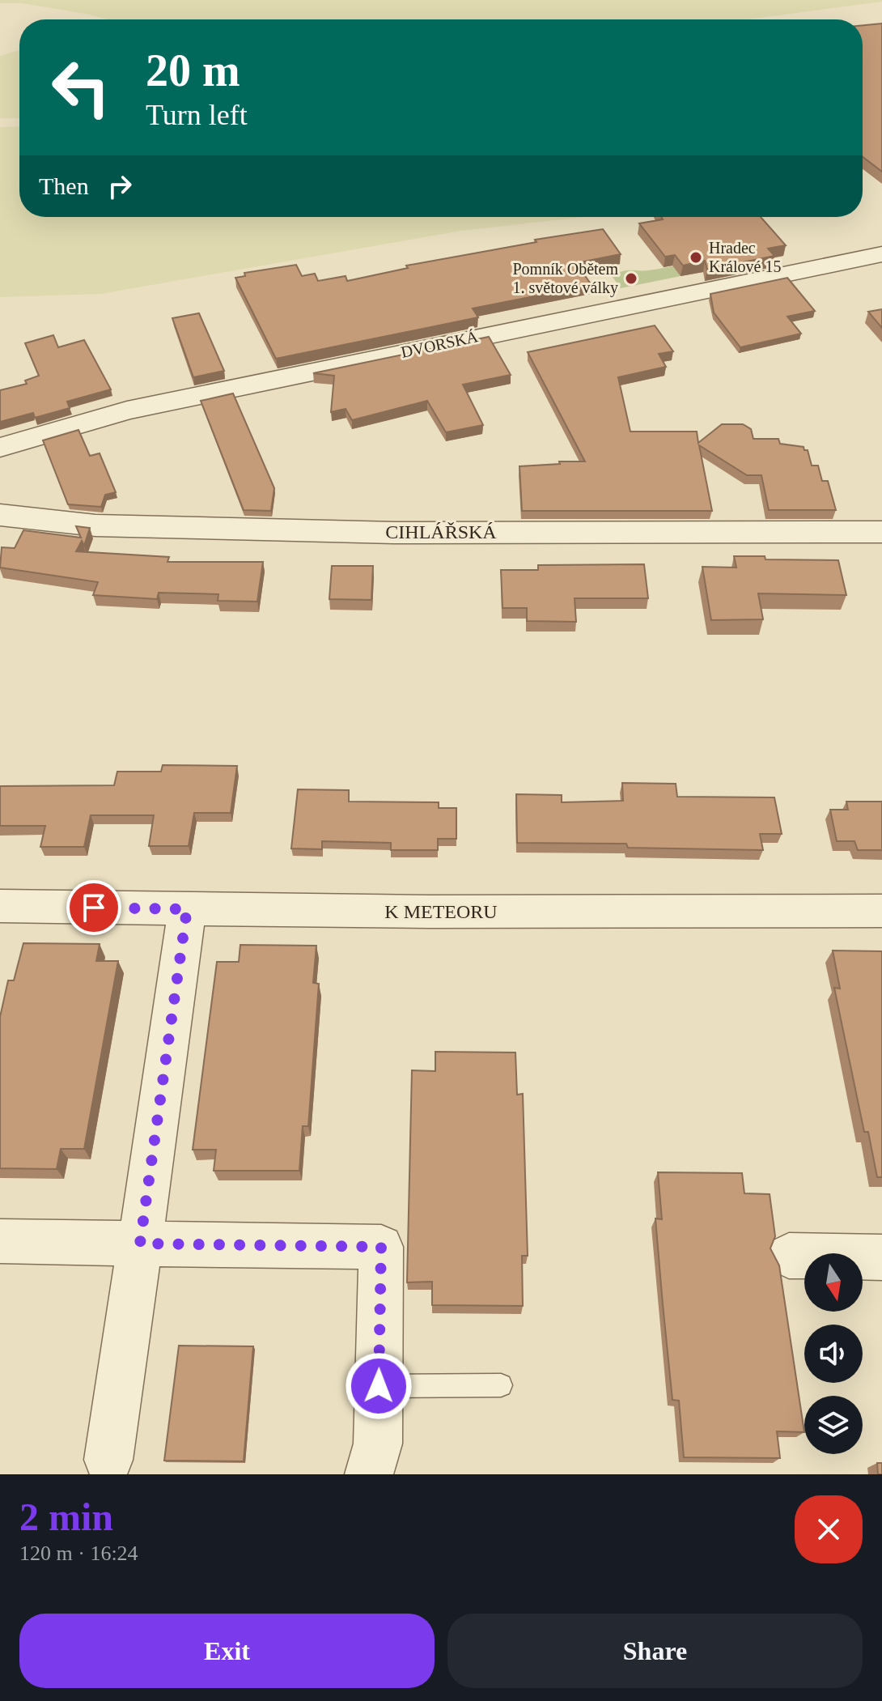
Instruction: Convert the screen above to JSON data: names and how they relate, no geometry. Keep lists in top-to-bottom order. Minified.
{"streets":{"street":["DVORSKÁ","CIHLÁŘSKÁ","K METEORU"]},"places":["Hradec Králové 15","Pomník Obětem 1. světové války"],"north":"bottom","page":{"turn":["20 m","Turn left"],"then":"Then","heading":["2 min","120 m · 16:24"],"buttons":["Exit","Share"]}}
